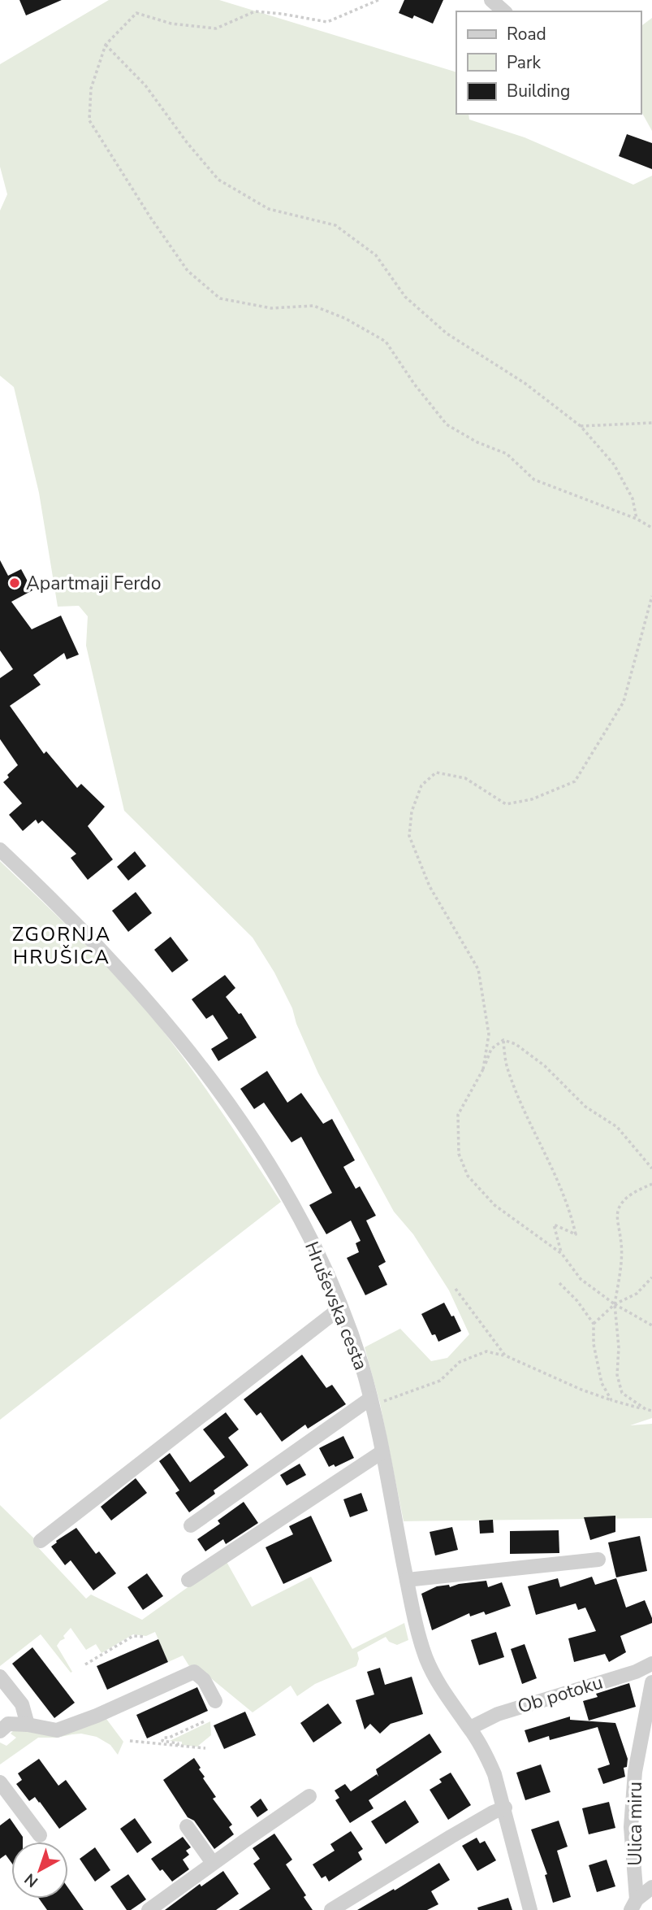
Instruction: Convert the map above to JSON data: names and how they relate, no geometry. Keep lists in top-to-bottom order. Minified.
{"streets":{"street":["Hruševska cesta","Ob potoku","Ulica miru"]},"crossings":[["Hruševska cesta","Ob potoku"]],"districts":["ZGORNJA HRUŠICA"],"places":["Apartmaji Ferdo"],"legend":["Road","Park","Building"],"north":"bottom left"}
